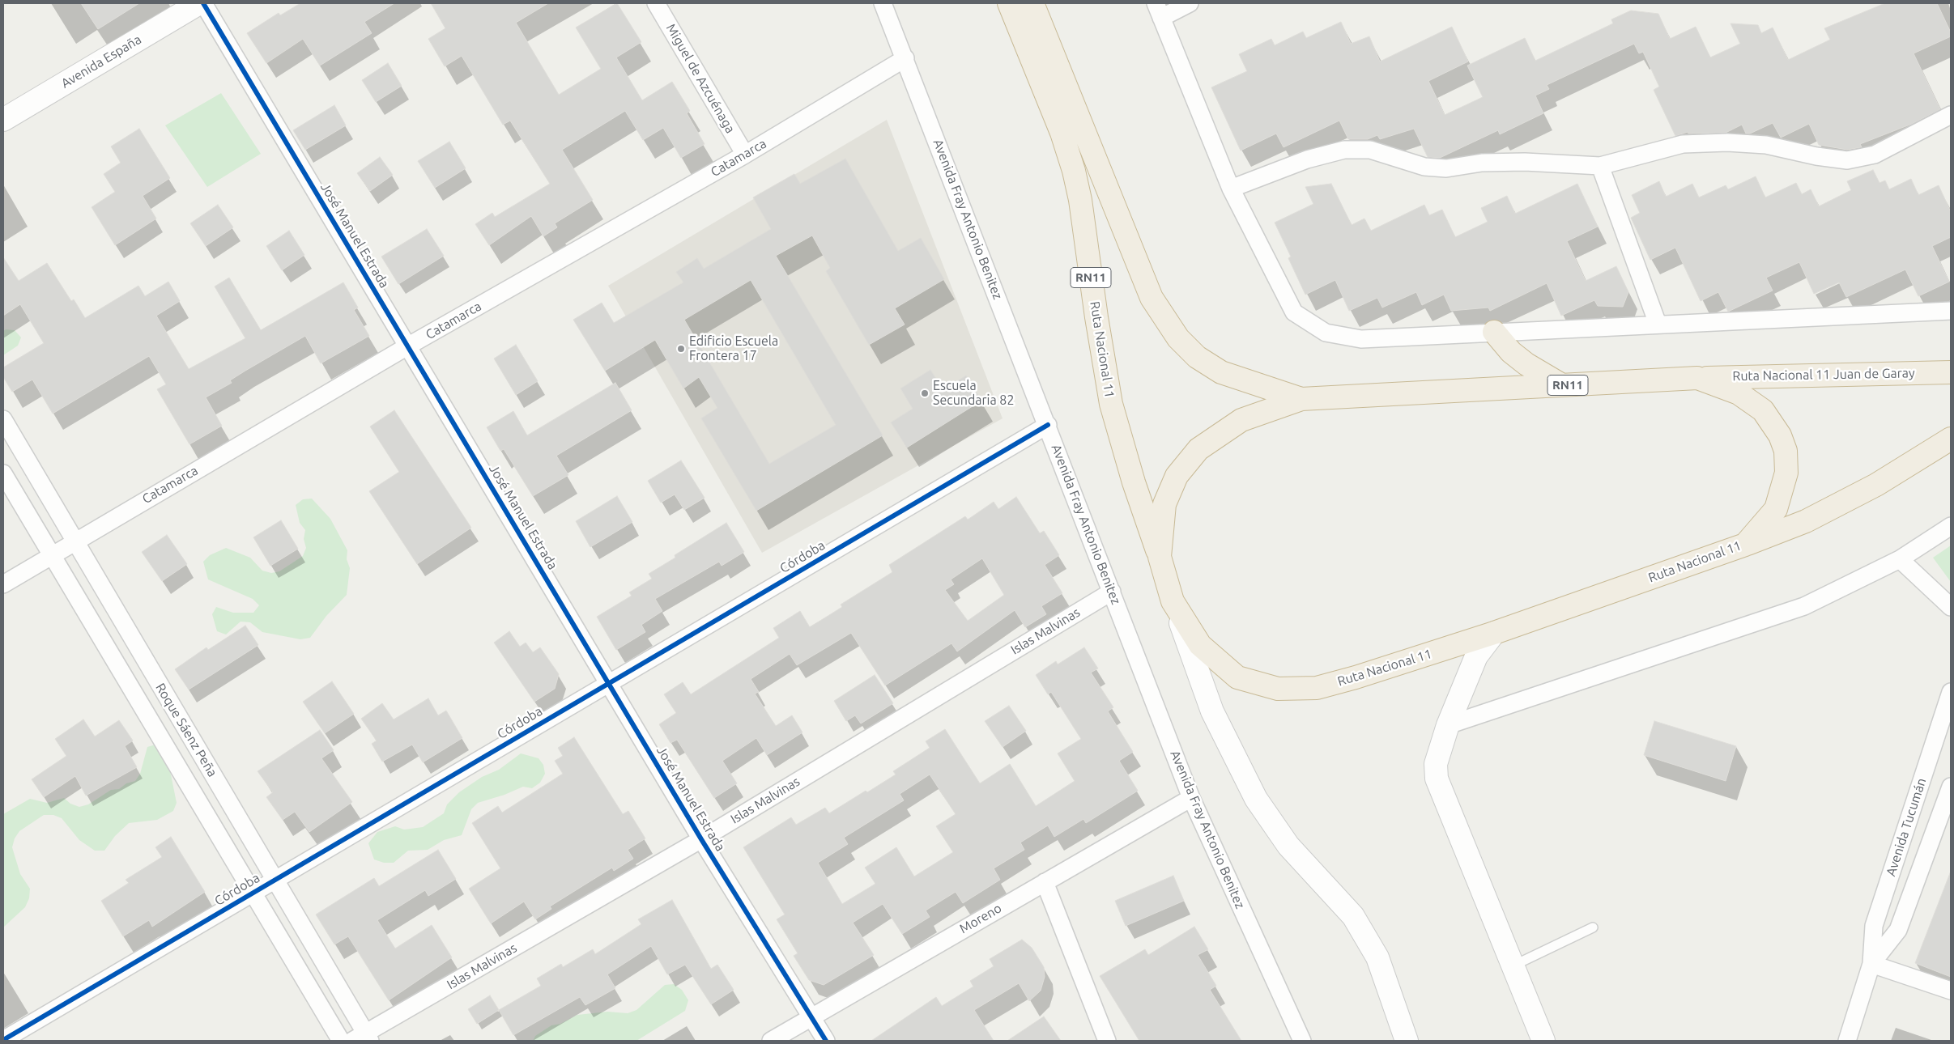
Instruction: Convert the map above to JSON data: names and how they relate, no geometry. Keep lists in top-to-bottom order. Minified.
{"streets":{"highway":["RN11","Ruta Nacional 11","Ruta Nacional 11 Juan de Garay"],"main road":["Avenida España"],"street":["Miguel de Azcuénaga","Catamarca","Avenida Fray Antonio Benitez","José Manuel Estrada","Córdoba","Islas Malvinas","Roque Sáenz Peña","Avenida Tucumán","Moreno"]},"crossings":[["Miguel de Azcuénaga","Catamarca"],["Catamarca","Avenida Fray Antonio Benitez"],["Catamarca","José Manuel Estrada"],["Catamarca","Roque Sáenz Peña"],["Avenida Fray Antonio Benitez","Córdoba"],["Avenida Fray Antonio Benitez","Islas Malvinas"],["Avenida Fray Antonio Benitez","Moreno"],["José Manuel Estrada","Córdoba"],["José Manuel Estrada","Islas Malvinas"],["José Manuel Estrada","Moreno"],["RN11","Ruta Nacional 11"],["Ruta Nacional 11","Ruta Nacional 11 Juan de Garay"],["Córdoba","Roque Sáenz Peña"],["Islas Malvinas","Roque Sáenz Peña"]],"places":["Edificio Escuela Frontera 17","Escuela Secundaria 82"]}
